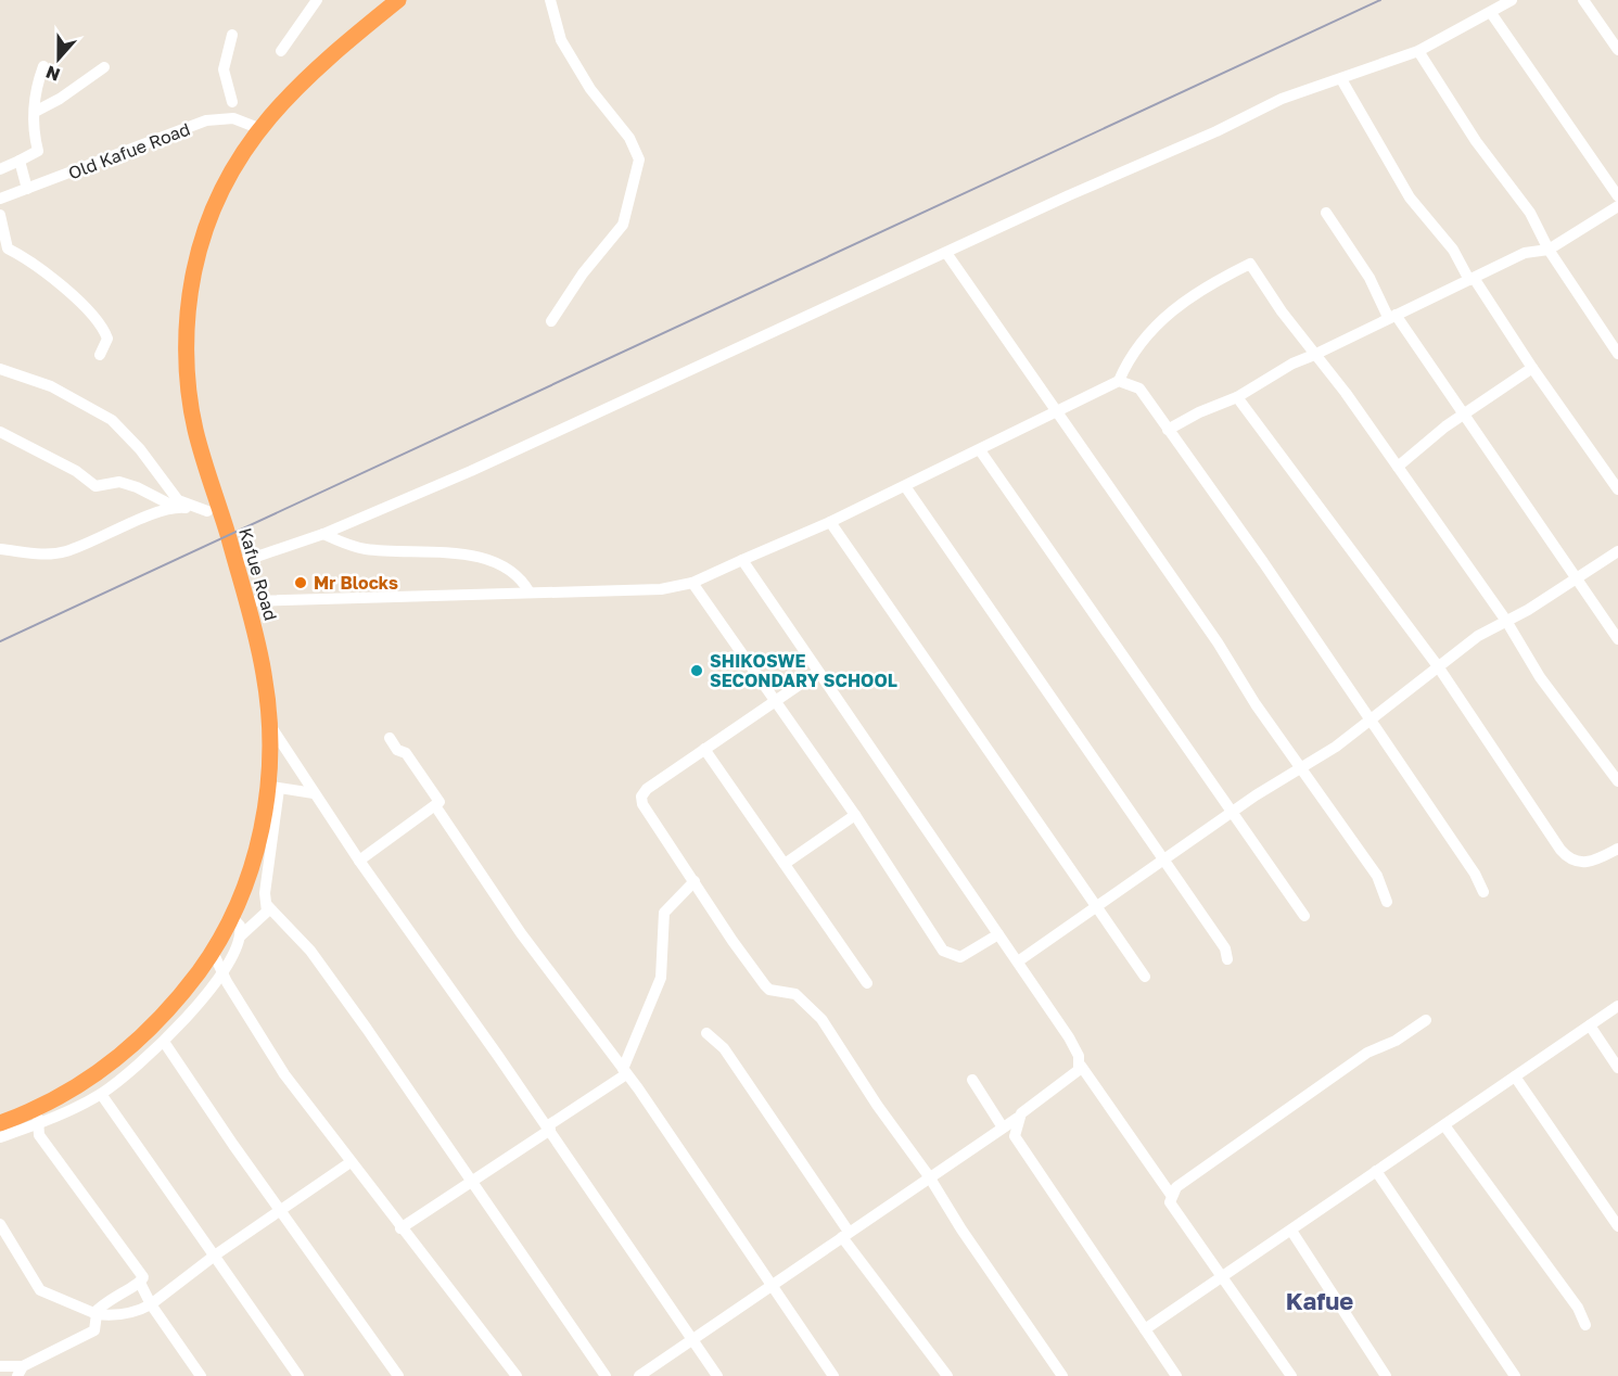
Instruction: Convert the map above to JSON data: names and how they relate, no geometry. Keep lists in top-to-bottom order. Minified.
{"streets":{"highway":["Kafue Road"],"street":["Old Kafue Road"]},"crossings":[["Old Kafue Road","Kafue Road"]],"districts":["Kafue"],"places":["Mr Blocks","SHIKOSWE SECONDARY SCHOOL"],"north":"bottom"}
